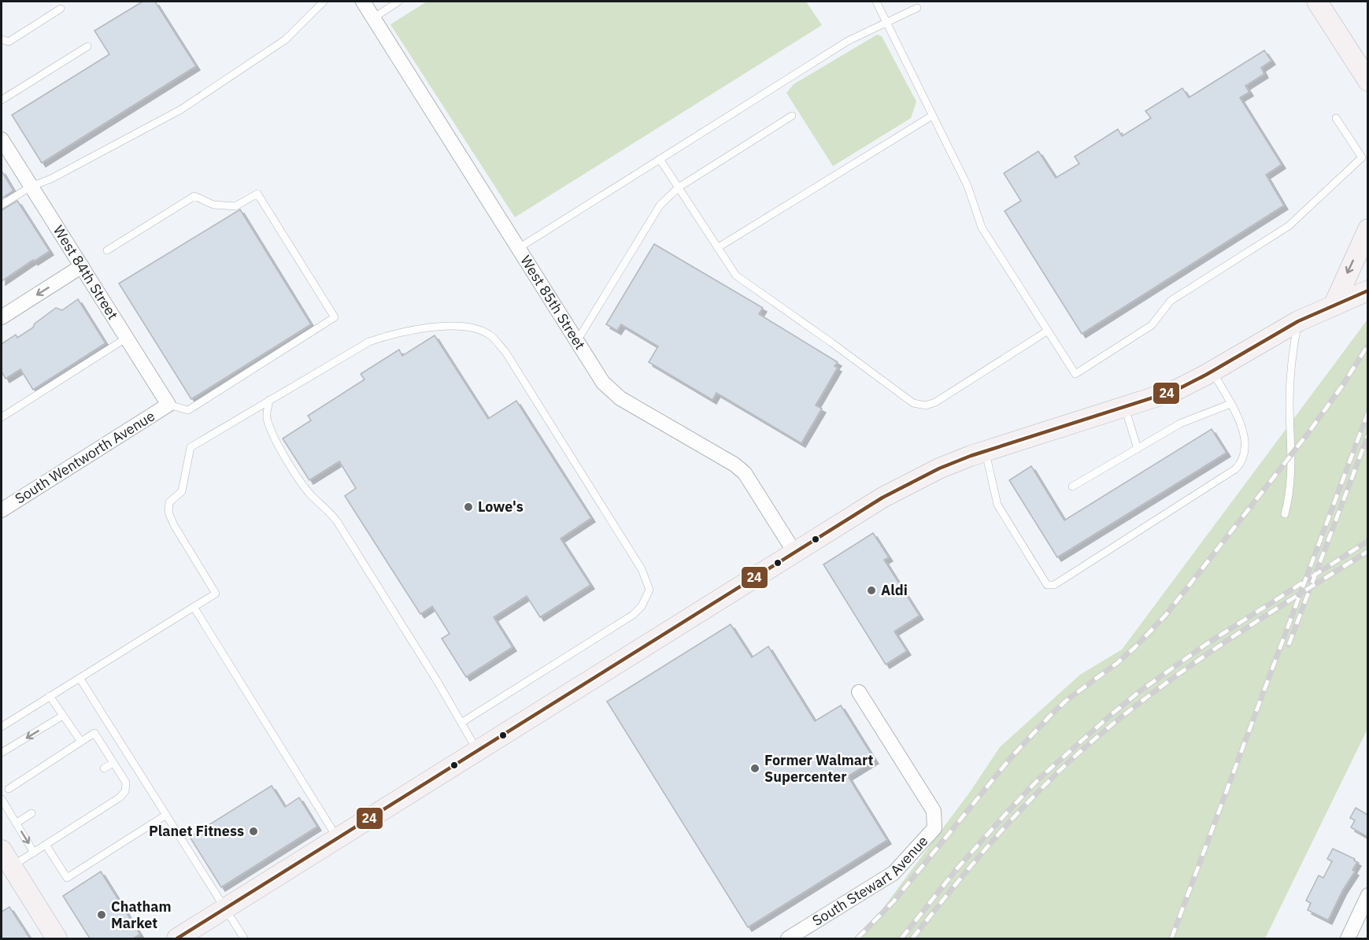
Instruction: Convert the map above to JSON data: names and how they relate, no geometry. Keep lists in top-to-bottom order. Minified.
{"streets":{"street":["West 84th Street","West 85th Street","South Wentworth Avenue","South Stewart Avenue"]},"crossings":[["West 84th Street","South Wentworth Avenue"]],"places":["Lowe's","Aldi","Former Walmart Supercenter","Planet Fitness","Chatham Market"],"lines":["transit line 24"]}
